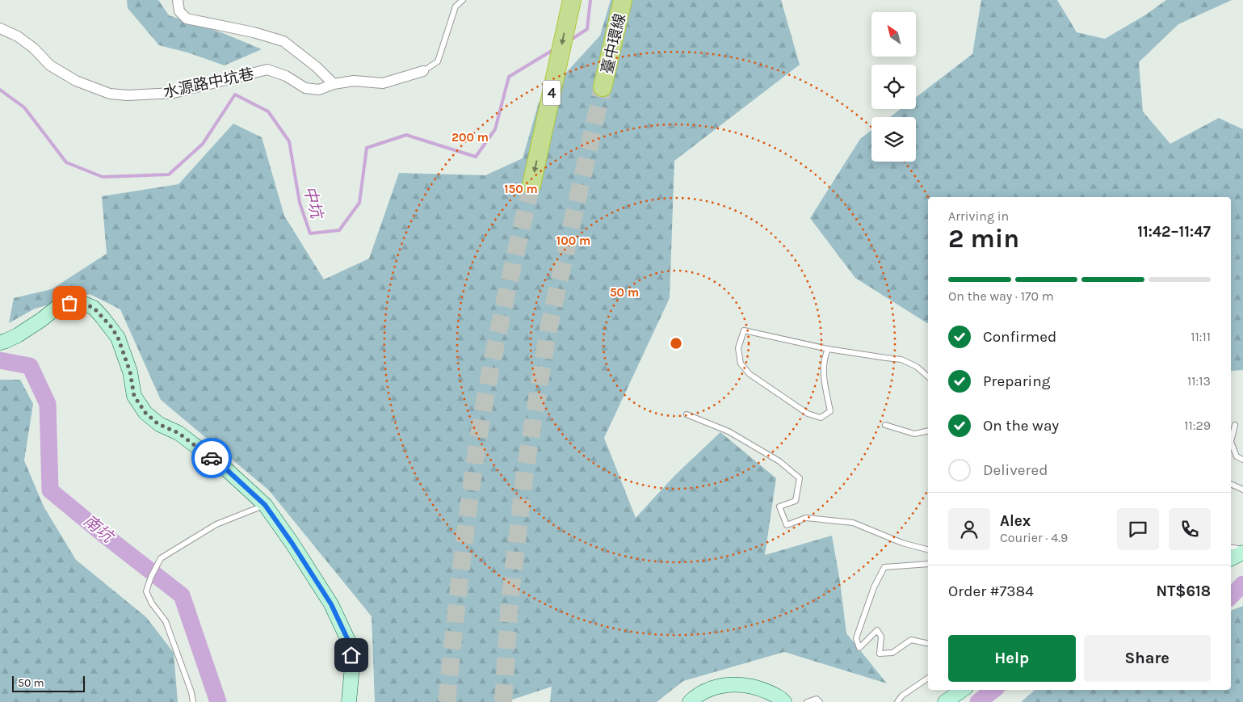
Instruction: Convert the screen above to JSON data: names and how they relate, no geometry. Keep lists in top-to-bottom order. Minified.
{"streets":{"highway":["臺中環線","4"],"street":["水源路中坑巷"]},"water":["中坑","南坑"],"scale_bar":"50 m","north":"top left","page":{"heading":["2 min","Arriving in","11:42–11:47"],"panel":["Alex","Courier · 4.9","Order #7384","NT$618"],"bar":"On the way · 170 m","list":[["Confirmed","11:11"],["Preparing","11:13"],["On the way","11:29"],"Delivered"],"buttons":["Help","Share"],"scale":"50 m"},"rings":["200 m","150 m","100 m","50 m"]}
